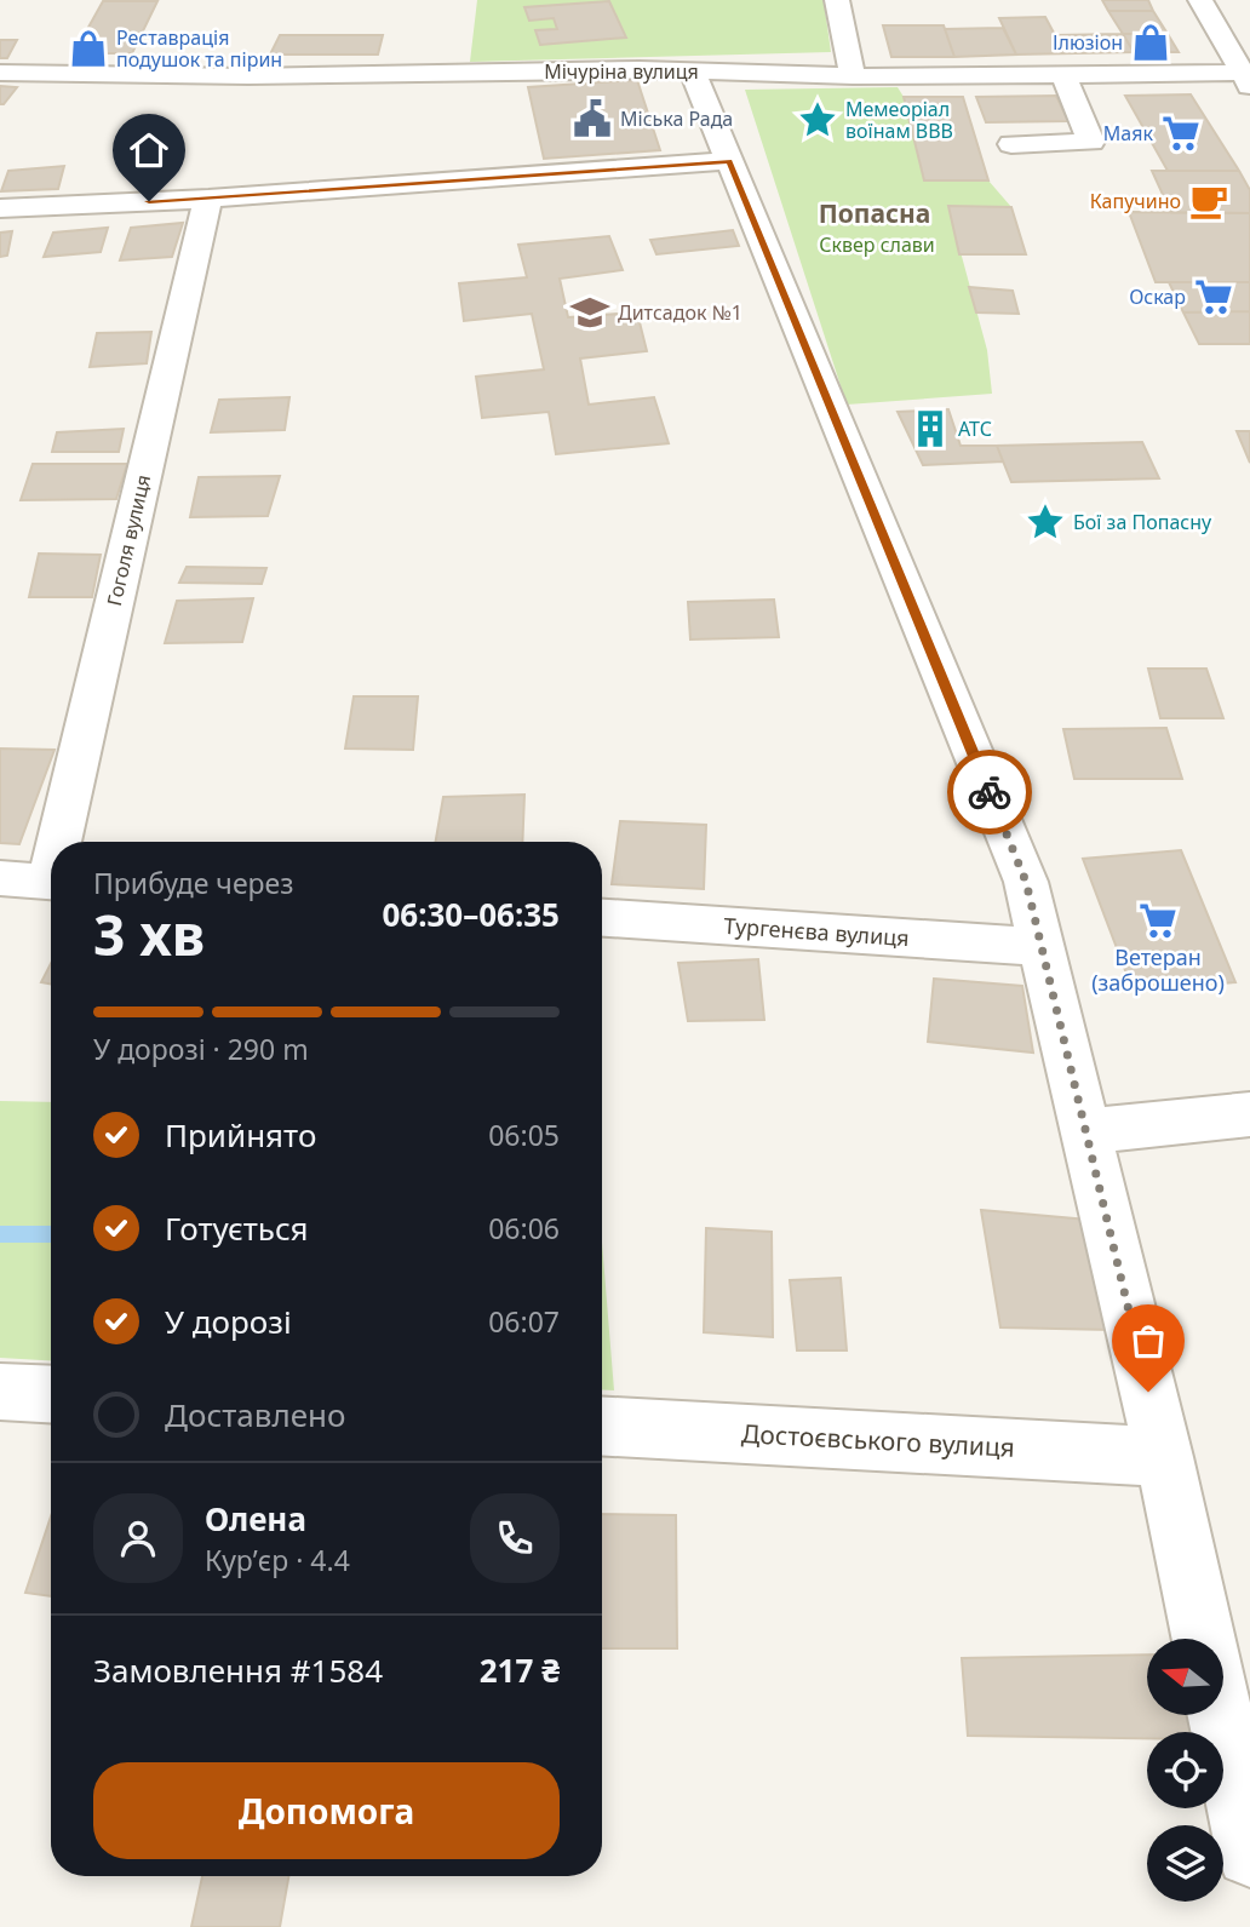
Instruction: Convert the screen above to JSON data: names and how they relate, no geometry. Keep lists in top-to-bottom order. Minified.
{"streets":{"street":["Мічуріна вулиця","Гоголя вулиця","Тургенєва вулиця","Достоєвського вулиця"]},"districts":["Попасна"],"parks":["Сквер слави"],"places":{"shop":["Ілюзіон","Реставрація подушок та пірин"],"public building":["Міська Рада"],"place":["Мемеоріал воїнам ВВВ","Бої за Попасну"],"supermarket":["Маяк","Оскар","Ветеран (заброшено)"],"cafe":["Капучино"],"school or university":["Дитсадок №1"],"building":["АТС"]},"north":"left","page":{"heading":["3 хв","Прибуде через","06:30–06:35"],"panel":["Олена","Кур’єр · 4.4","Замовлення #1584","217 ₴"],"bar":"У дорозі · 290 m","list":[["Прийнято","06:05"],["Готується","06:06"],["У дорозі","06:07"],"Доставлено"],"buttons":"Допомога"}}
